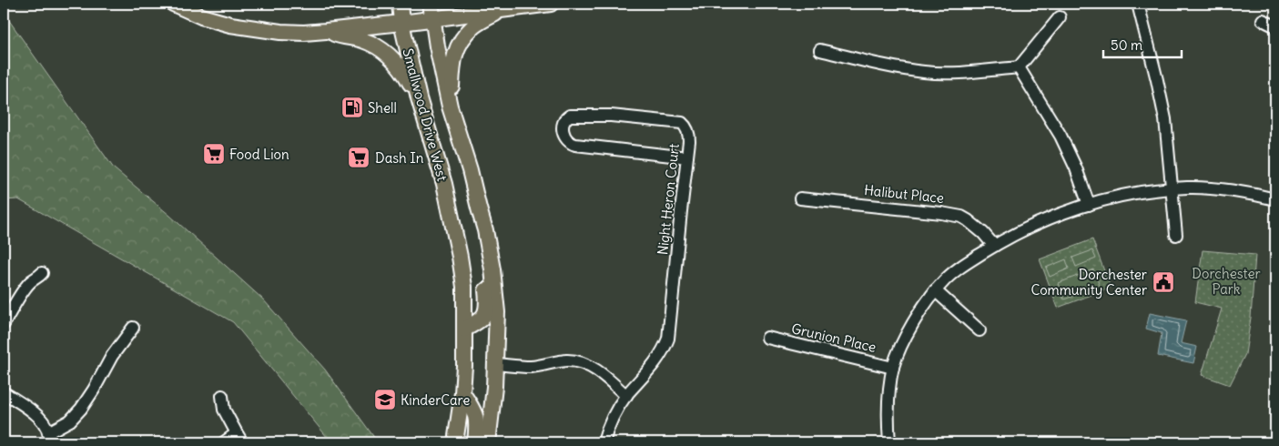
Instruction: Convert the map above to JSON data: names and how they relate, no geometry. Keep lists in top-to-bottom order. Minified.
{"streets":{"main road":["Smallwood Drive West"],"street":["Halibut Place","Night Heron Court","Grunion Place"]},"parks":["Dorchester Park"],"places":{"fuel station":["Shell"],"supermarket":["Food Lion","Dash In"],"public building":["Dorchester Community Center"],"school or university":["KinderCare"]},"scale_bar":"50 m"}
